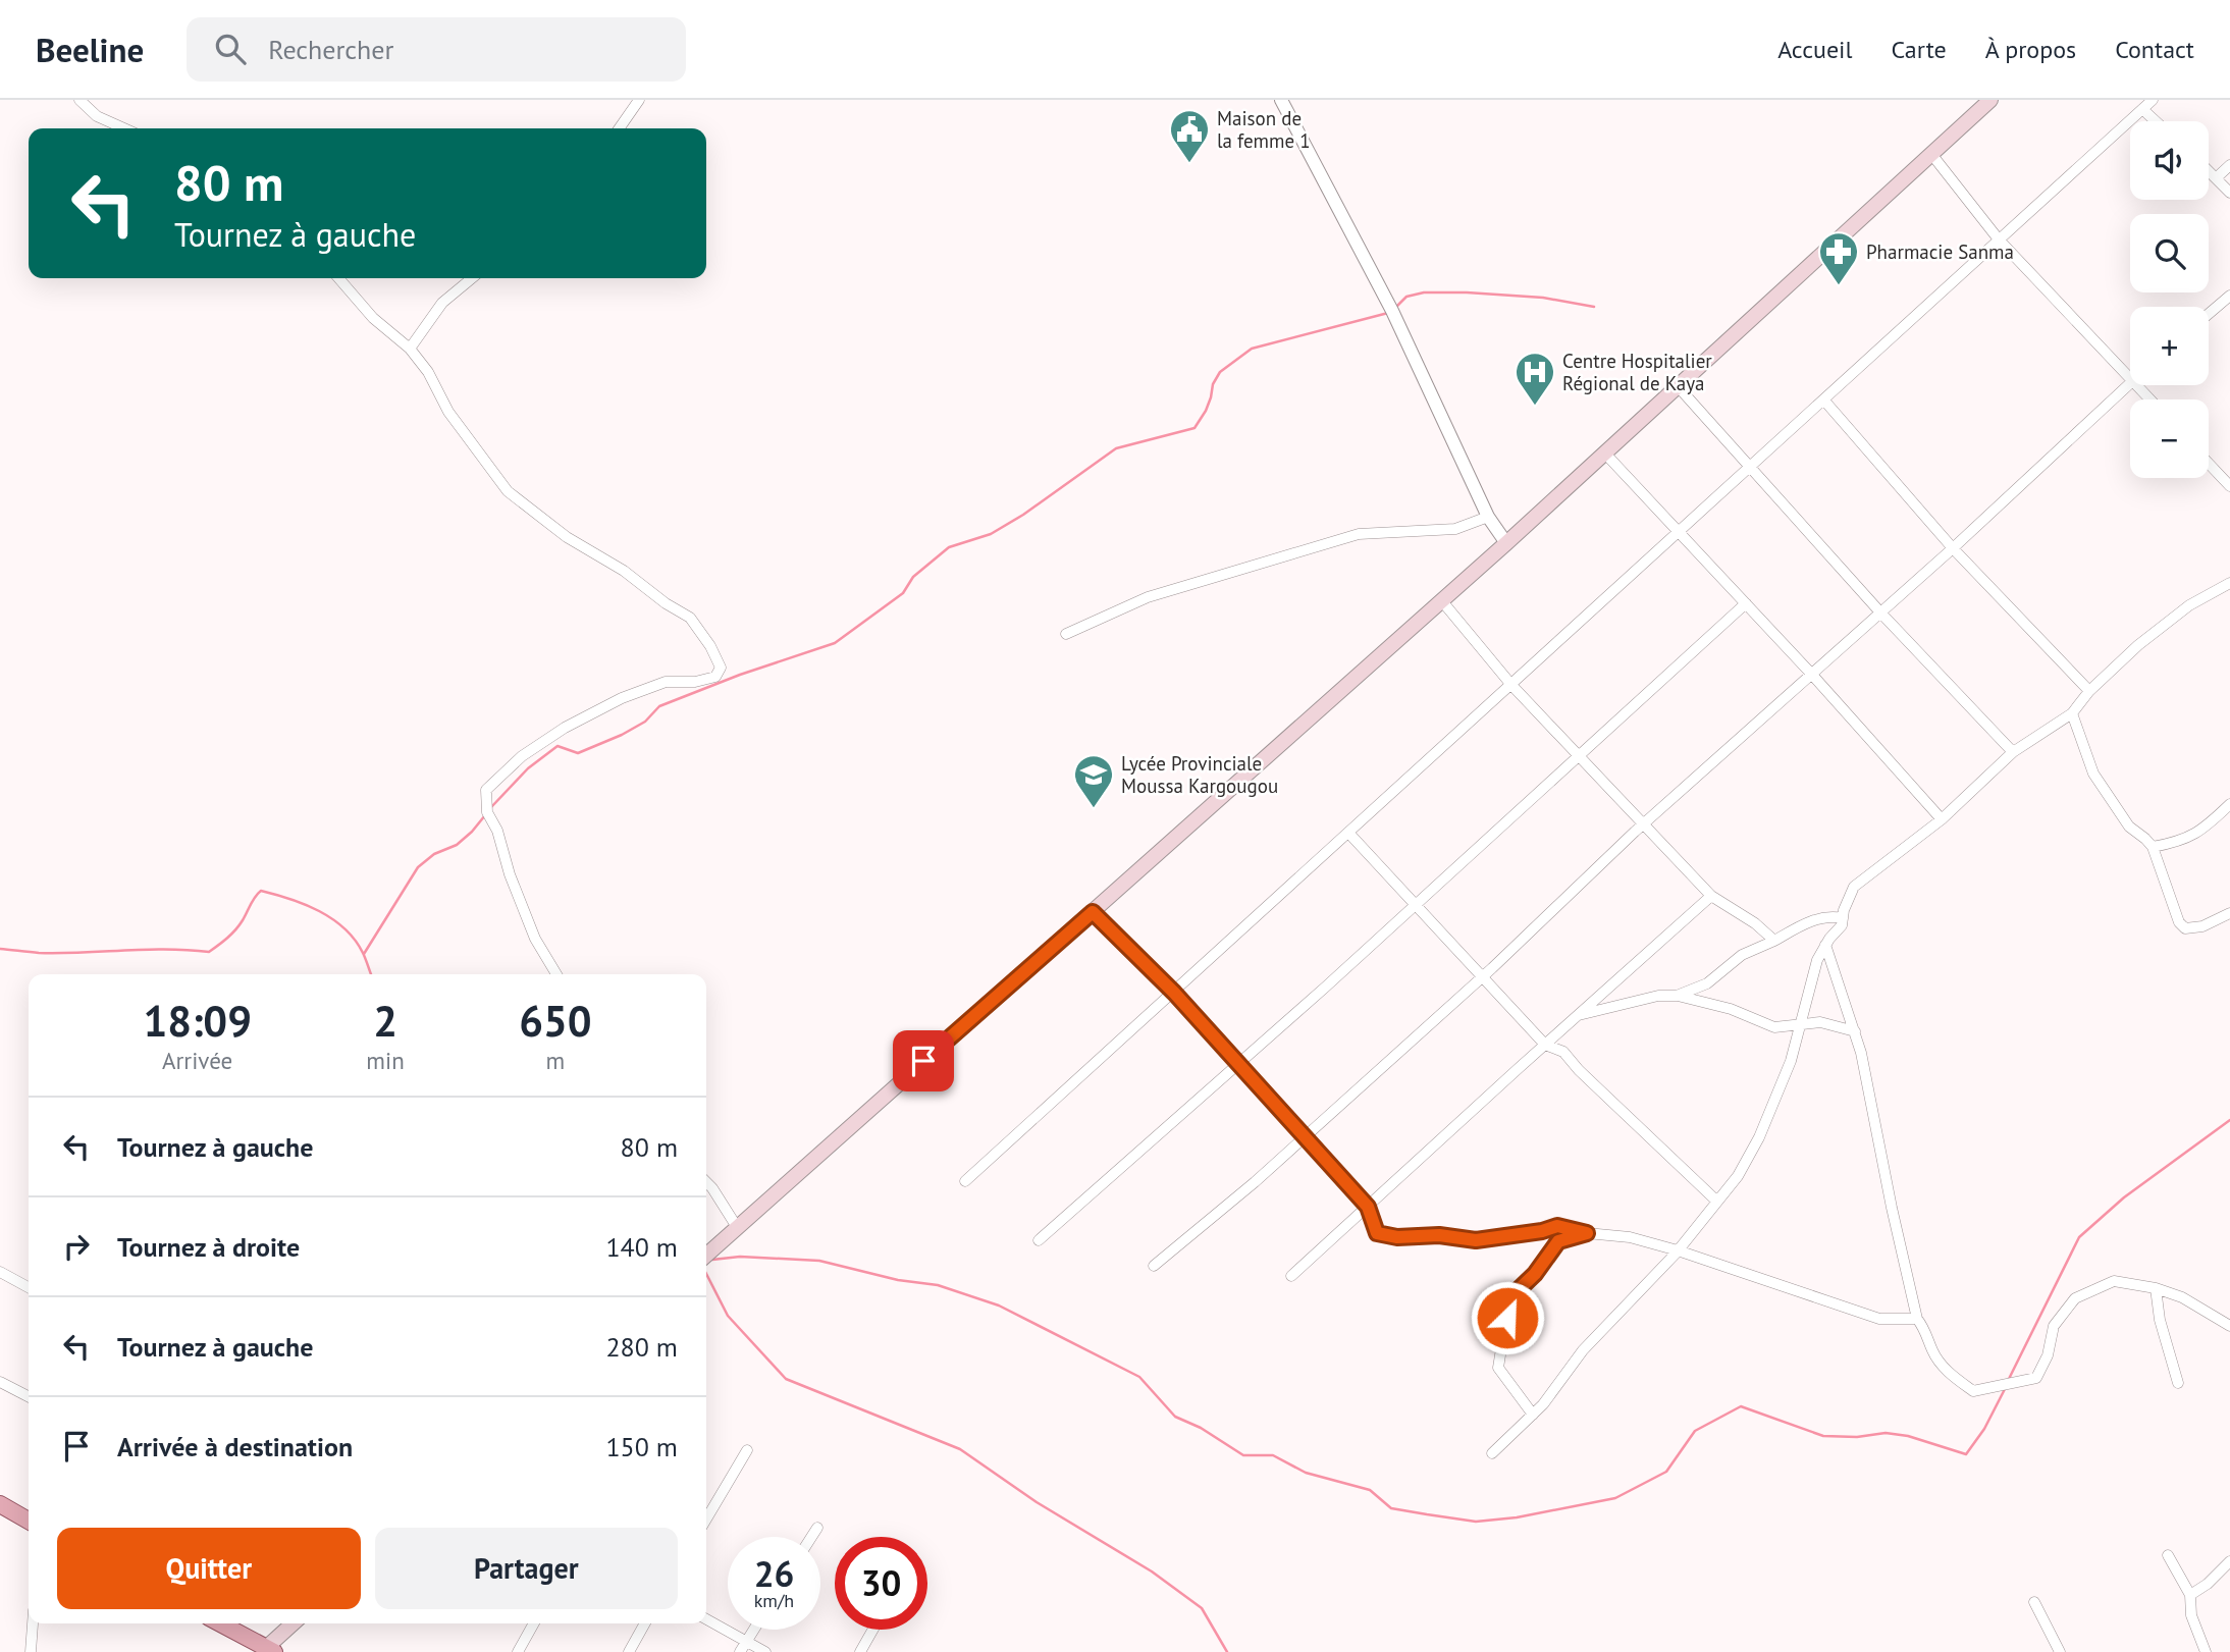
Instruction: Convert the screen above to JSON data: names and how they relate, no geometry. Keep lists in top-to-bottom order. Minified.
{"places":{"public building":["Maison de la femme 1"],"pharmacy":["Pharmacie Sanma"],"hospital":["Centre Hospitalier Régional de Kaya"],"school or university":["Lycée Provinciale Moussa Kargougou"]},"page":{"header":"Beeline","search":"Rechercher","nav":["Accueil","Carte","À propos","Contact"],"map_buttons":["+","−"],"turn":["80 m","Tournez à gauche"],"eta":["18:09","Arrivée","2","min","650","m"],"list":[{"name":"Tournez à gauche","value":"80 m"},{"name":"Tournez à droite","value":"140 m"},{"name":"Tournez à gauche","value":"280 m"},{"name":"Arrivée à destination","value":"150 m"}],"buttons":["Quitter","Partager"],"speed":"26 km/h","limit":"30"}}
